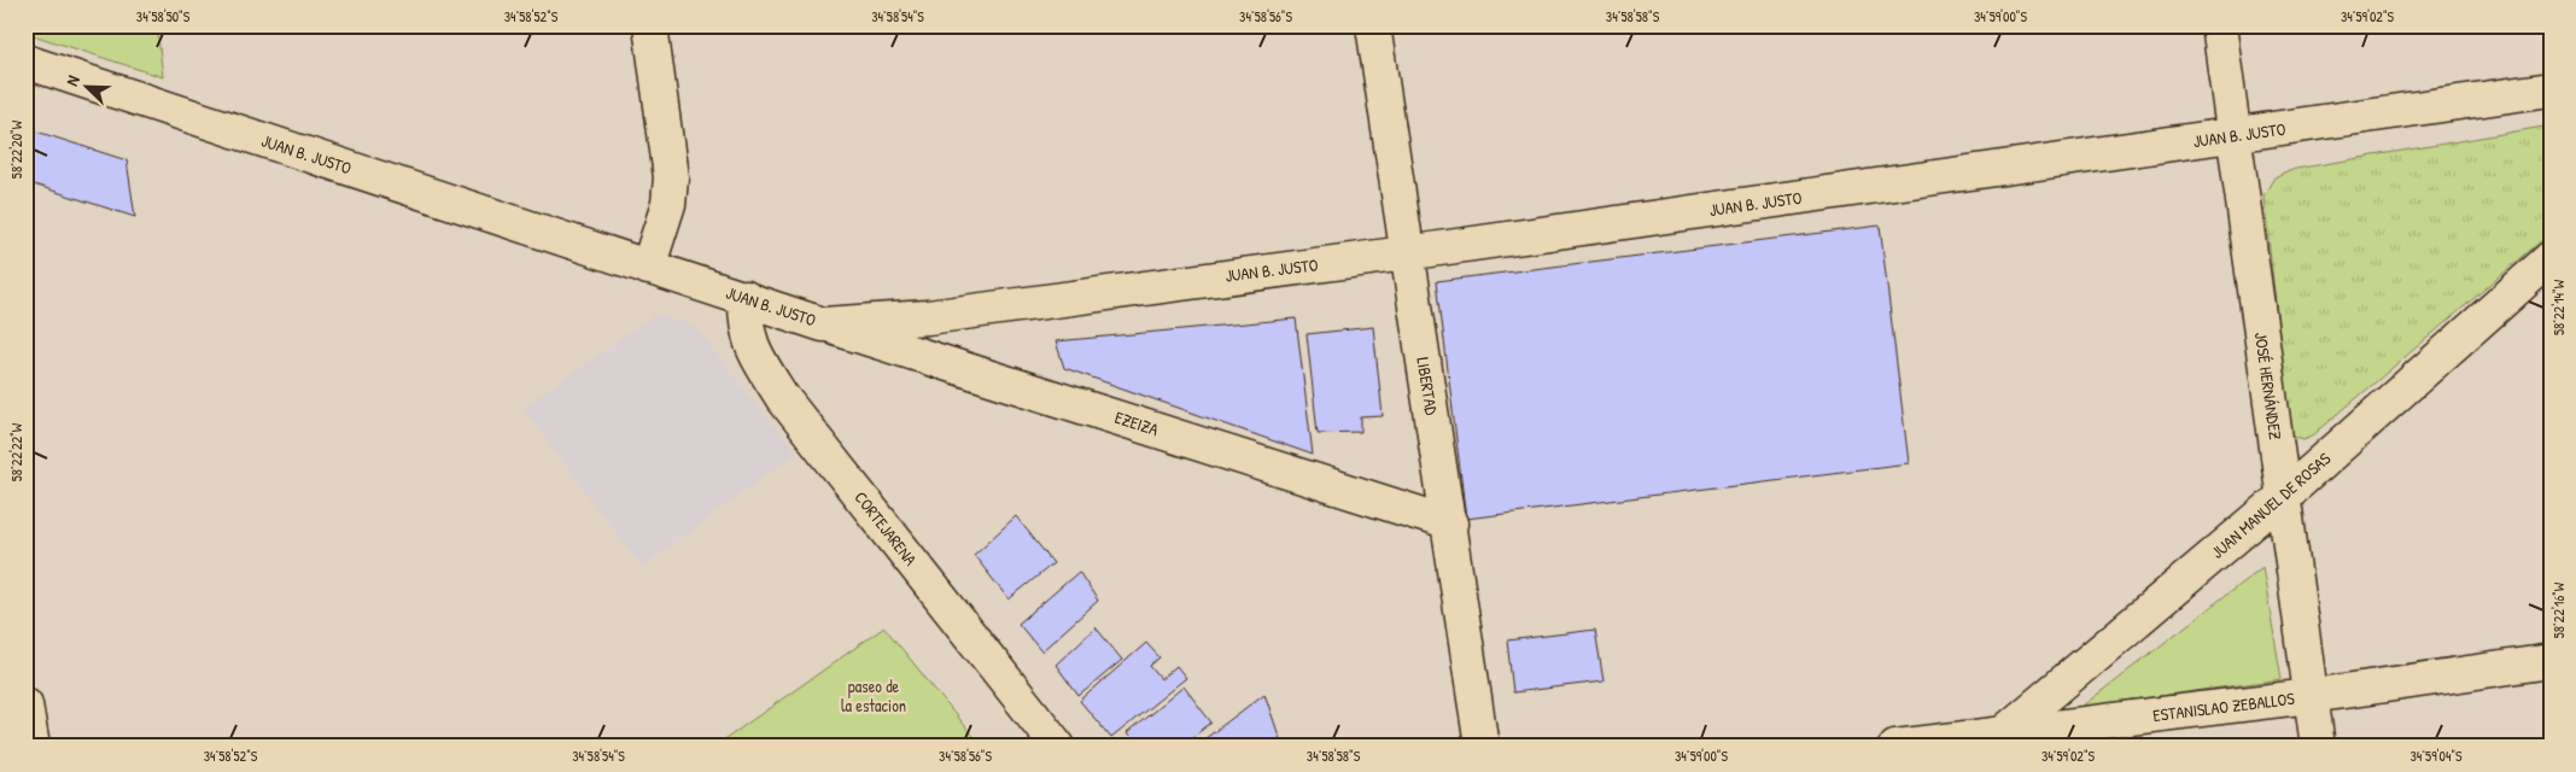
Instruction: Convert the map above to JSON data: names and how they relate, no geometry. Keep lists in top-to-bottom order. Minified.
{"streets":{"street":["JUAN B. JUSTO","LIBERTAD","JOSÉ HERNÁNDEZ","EZEIZA","JUAN MANUEL DE ROSAS","CORTEJARENA","ESTANISLAO ZEBALLOS"]},"crossings":[["JUAN B. JUSTO","LIBERTAD"],["JUAN B. JUSTO","JOSÉ HERNÁNDEZ"],["JUAN B. JUSTO","EZEIZA"],["JUAN B. JUSTO","CORTEJARENA"],["LIBERTAD","EZEIZA"],["JOSÉ HERNÁNDEZ","JUAN MANUEL DE ROSAS"],["JOSÉ HERNÁNDEZ","ESTANISLAO ZEBALLOS"],["JUAN MANUEL DE ROSAS","ESTANISLAO ZEBALLOS"]],"parks":["paseo de la estacion"],"north":"top left","coordinates":["34°58'50\"S","34°58'52\"S","34°58'54\"S","34°58'56\"S","34°58'58\"S","34°59'00\"S","34°59'02\"S","58°22'20\"W","58°22'14\"W","58°22'22\"W","58°22'16\"W","34°59'04\"S"]}
